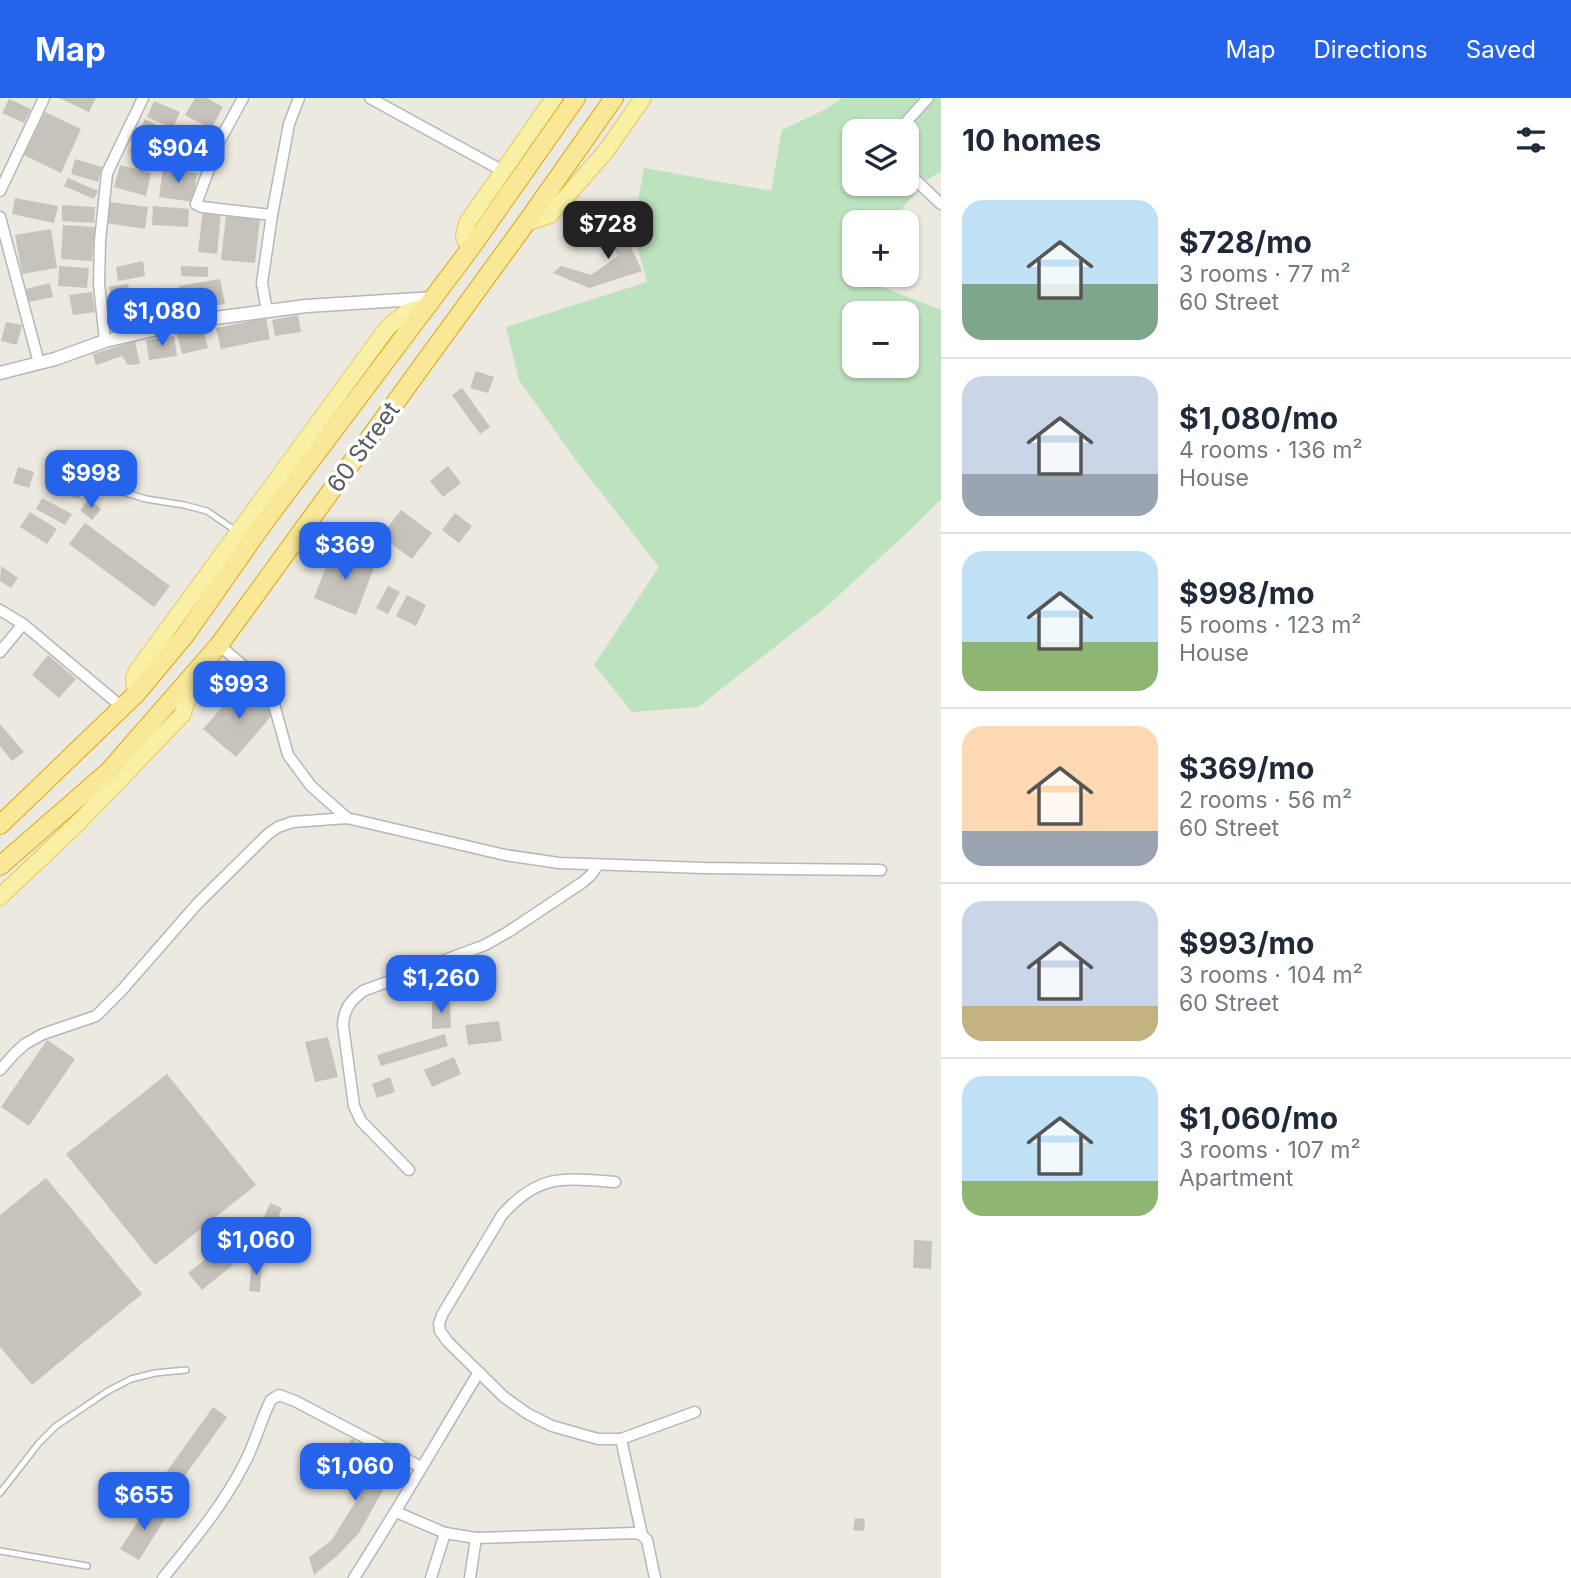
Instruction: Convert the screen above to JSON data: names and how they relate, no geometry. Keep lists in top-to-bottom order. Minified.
{"streets":{"highway":["60 Street"]},"page":{"header":"Map","nav":["Map","Directions","Saved"],"heading":"10 homes","map_buttons":["+","−"],"price":["$904","$728","$1,080","$998","$369","$993","$1,260","$1,060","$1,060","$655"],"list":[{"name":"$728/mo","note":"3 rooms · 77 m² · 60 Street"},{"name":"$1,080/mo","note":"4 rooms · 136 m² · House"},{"name":"$998/mo","note":"5 rooms · 123 m² · House"},{"name":"$369/mo","note":"2 rooms · 56 m² · 60 Street"},{"name":"$993/mo","note":"3 rooms · 104 m² · 60 Street"},{"name":"$1,060/mo","note":"3 rooms · 107 m² · Apartment"}]}}
